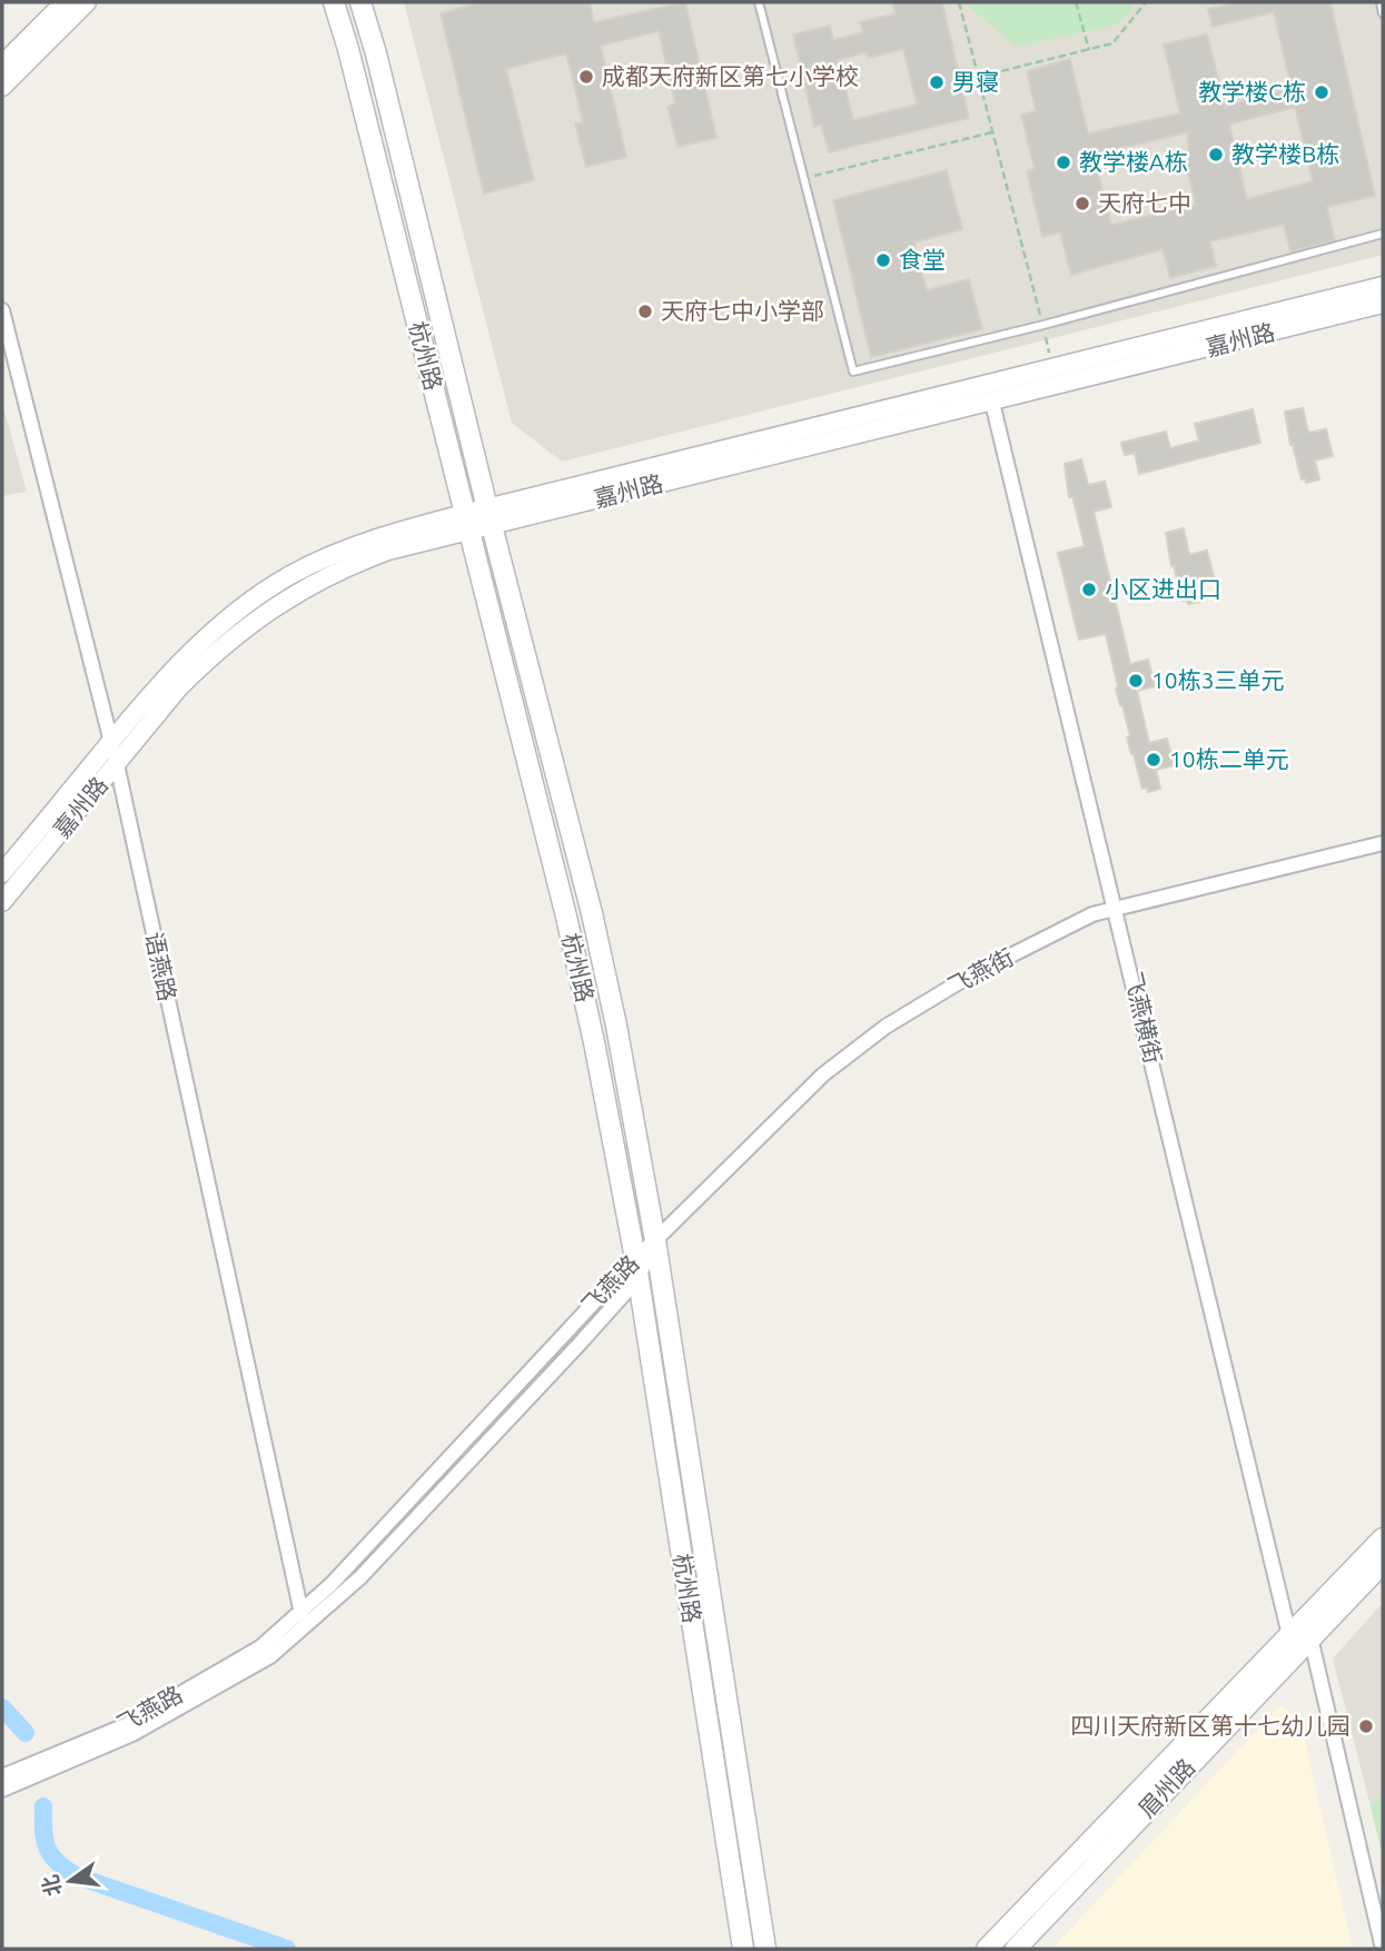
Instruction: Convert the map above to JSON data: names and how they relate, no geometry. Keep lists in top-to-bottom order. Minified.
{"streets":{"main road":["杭州路","眉州路"],"street":["嘉州路","语燕路","飞燕街","飞燕横街","飞燕路"]},"crossings":[["嘉州路","杭州路"],["嘉州路","语燕路"],["嘉州路","飞燕横街"],["杭州路","飞燕街"],["杭州路","飞燕路"],["语燕路","飞燕路"],["飞燕街","飞燕横街"],["飞燕街","飞燕路"]],"places":["成都天府新区第七小学校","男寝","教学楼C栋","教学楼B栋","教学楼A栋","天府七中","食堂","天府七中小学部","小区进出口","10栋3三单元","10栋二单元","四川天府新区第十七幼儿园"],"north":"left"}
